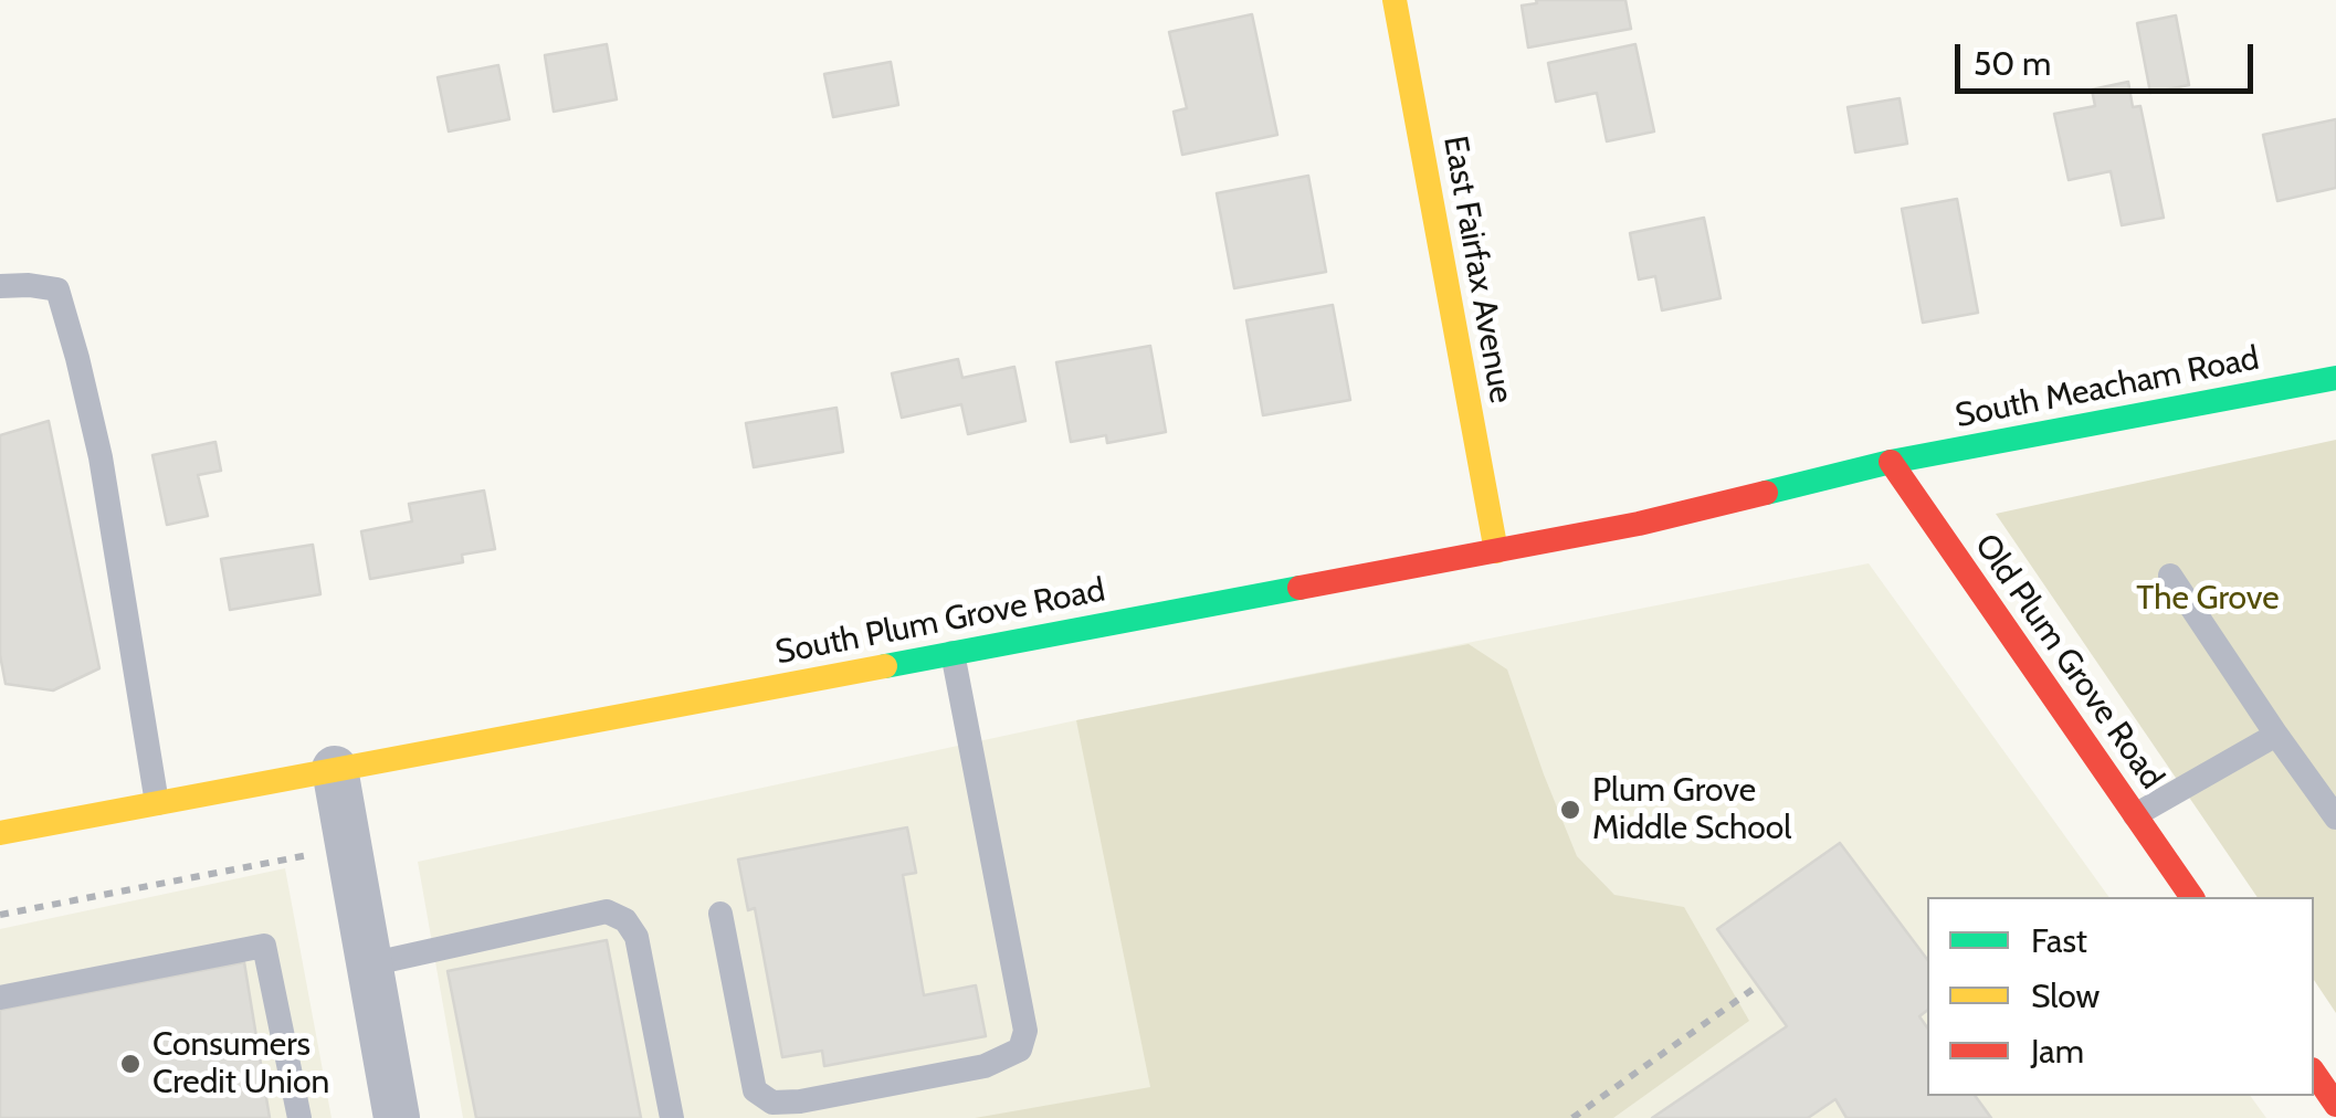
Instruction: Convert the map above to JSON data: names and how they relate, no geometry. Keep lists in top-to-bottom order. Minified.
{"streets":{"main road":["East Fairfax Avenue","South Meacham Road","South Plum Grove Road","Old Plum Grove Road"]},"crossings":[["East Fairfax Avenue","South Plum Grove Road"],["South Meacham Road","South Plum Grove Road"],["South Meacham Road","Old Plum Grove Road"],["South Plum Grove Road","Old Plum Grove Road"]],"parks":["The Grove"],"places":["Plum Grove Middle School","Consumers Credit Union"],"legend":["Fast","Slow","Jam"],"scale_bar":"50 m"}
